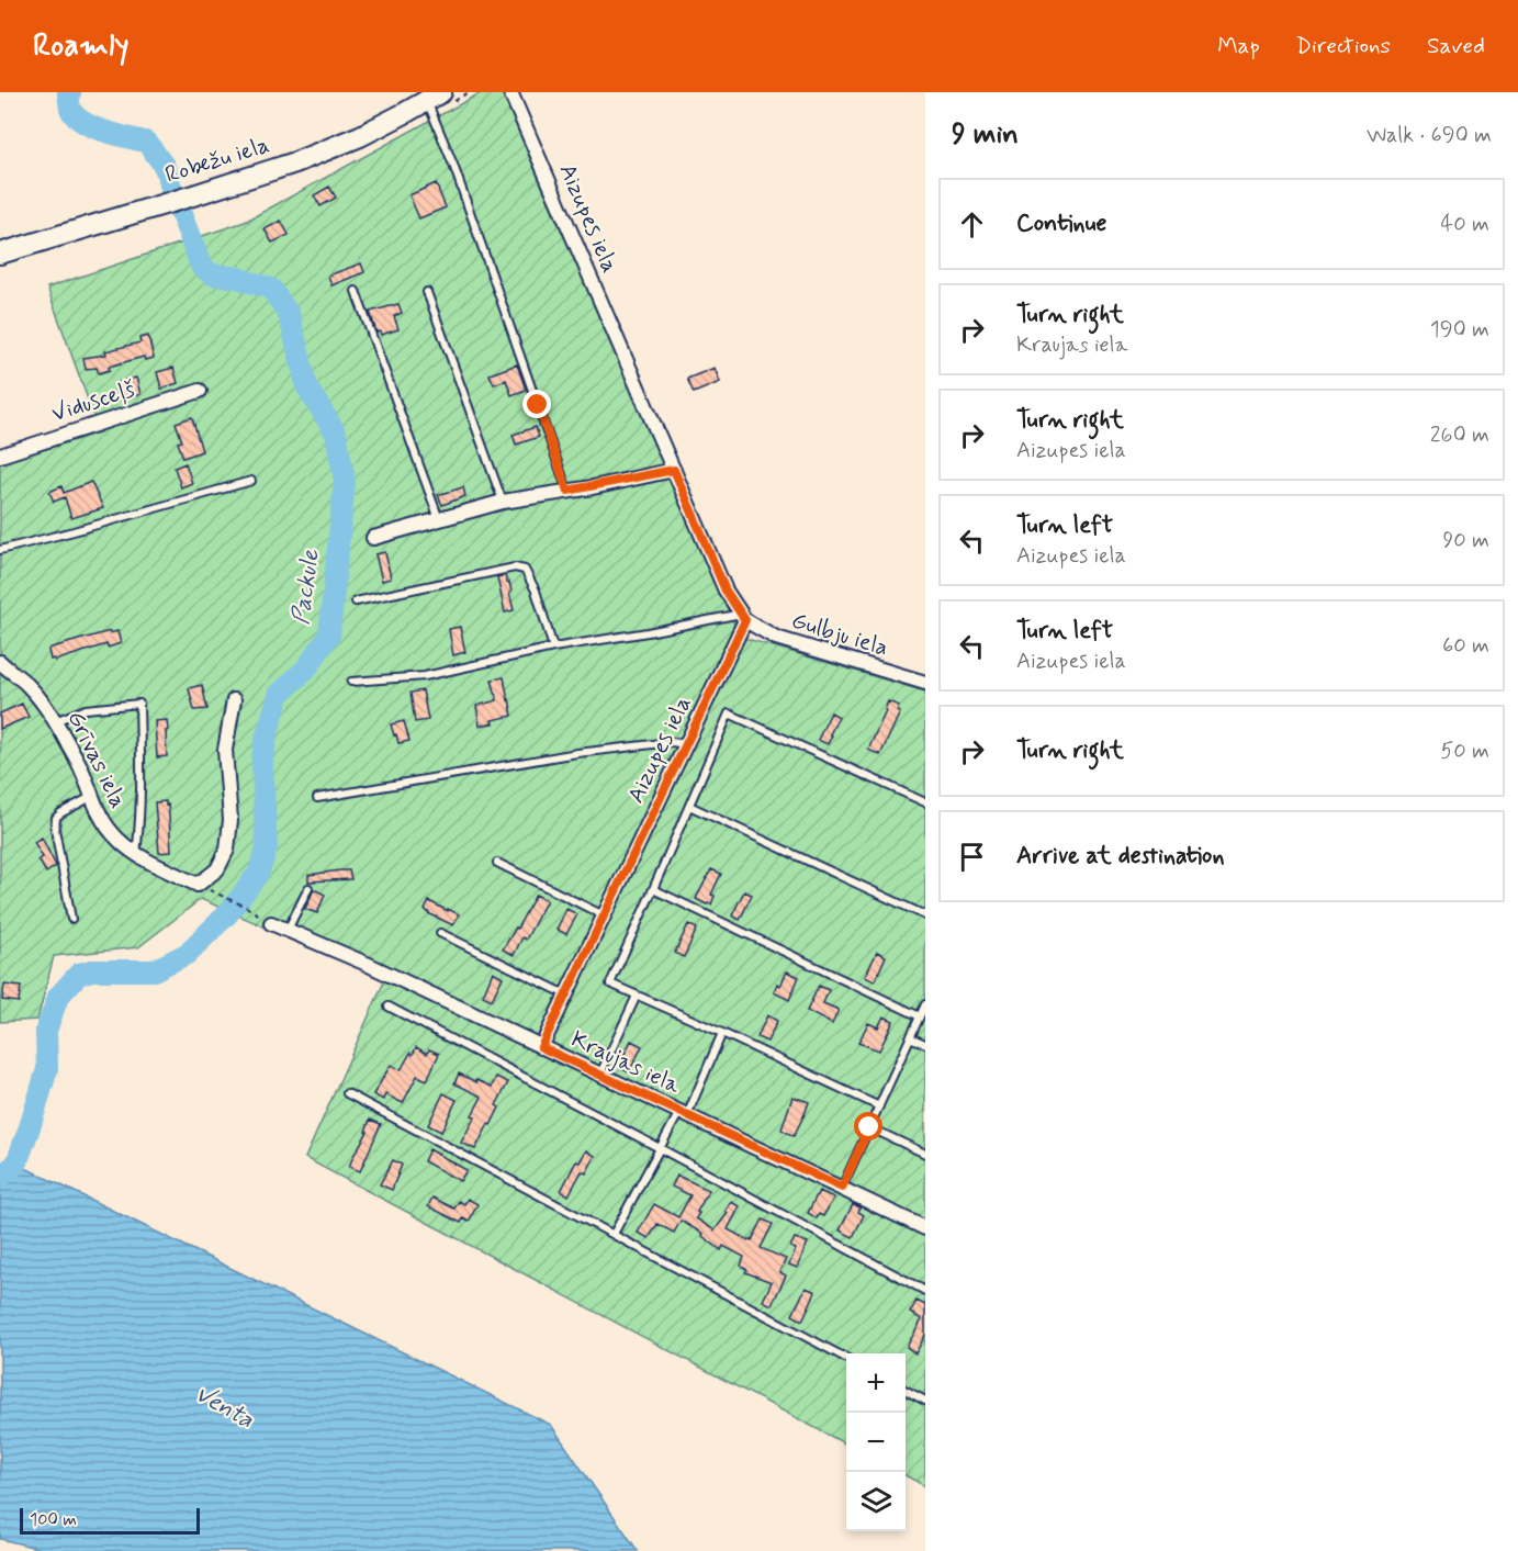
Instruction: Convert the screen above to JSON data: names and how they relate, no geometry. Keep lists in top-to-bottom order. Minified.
{"streets":{"main road":["Robežu iela"],"street":["Aizupes iela","Vidusceļš","Gulbju iela","Grīvas iela","Kraujas iela"]},"crossings":[["Aizupes iela","Gulbju iela"],["Aizupes iela","Kraujas iela"]],"water":["Packule","Venta"],"scale_bar":"100 m","page":{"header":"Roamly","nav":["Map","Directions","Saved"],"heading":["9 min","Walk · 690 m"],"list":[["Continue","40 m"],["Turn right","Kraujas iela","190 m"],["Turn right","Aizupes iela","260 m"],["Turn left","Aizupes iela","90 m"],["Turn left","Aizupes iela","60 m"],["Turn right","50 m"],"Arrive at destination"],"map_buttons":["+","−"],"scale":"100 m"}}
